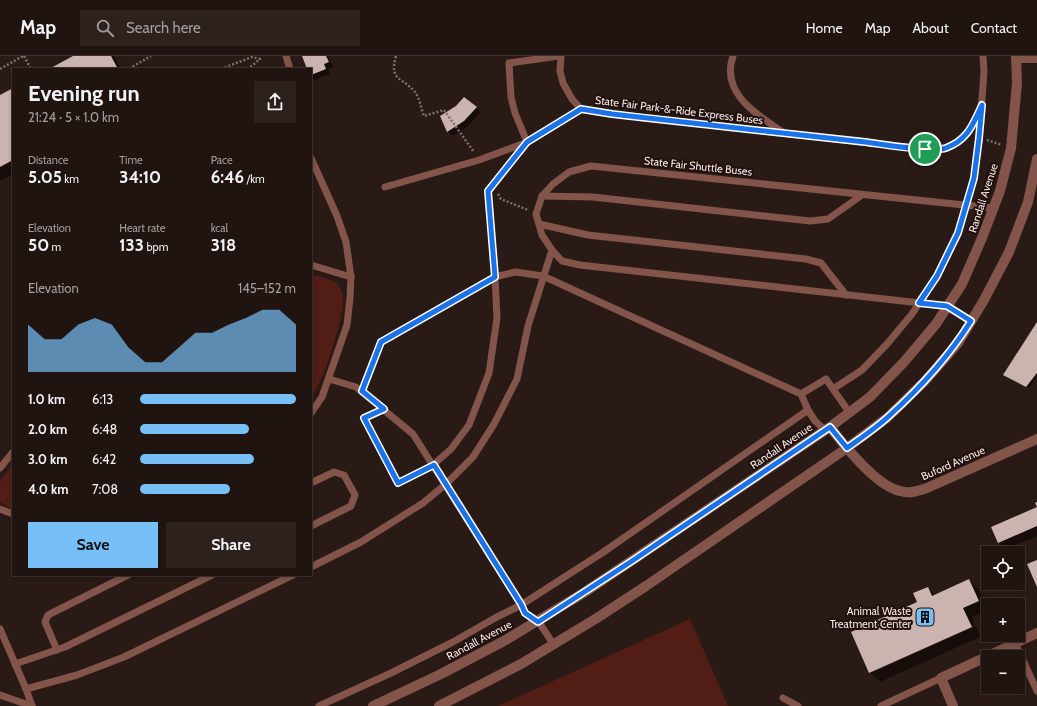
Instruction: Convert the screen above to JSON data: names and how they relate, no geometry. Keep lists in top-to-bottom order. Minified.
{"streets":{"street":["Randall Avenue","Buford Avenue"],"lane":["State Fair Park-&-Ride Express Buses","State Fair Shuttle Buses"]},"crossings":[["State Fair Shuttle Buses","Randall Avenue"],["Randall Avenue","Buford Avenue"]],"places":{"building":["Animal Waste Treatment Center"]},"page":{"header":"Map","search":"Search here","nav":["Home","Map","About","Contact"],"heading":["Evening run","21:24 · 5 × 1.0 km"],"stats":[["Distance","5.05 km"],["Time","34:10"],["Pace","6:46 /km"],["Elevation","50 m"],["Heart rate","133 bpm"],["kcal","318"]],"chart":["Elevation","145–152 m"],"list":[{"name":"1.0 km","note":"6:13"},{"name":"2.0 km","note":"6:48"},{"name":"3.0 km","note":"6:42"},{"name":"4.0 km","note":"7:08"}],"buttons":["Save","Share"],"map_buttons":["+","−"]}}
